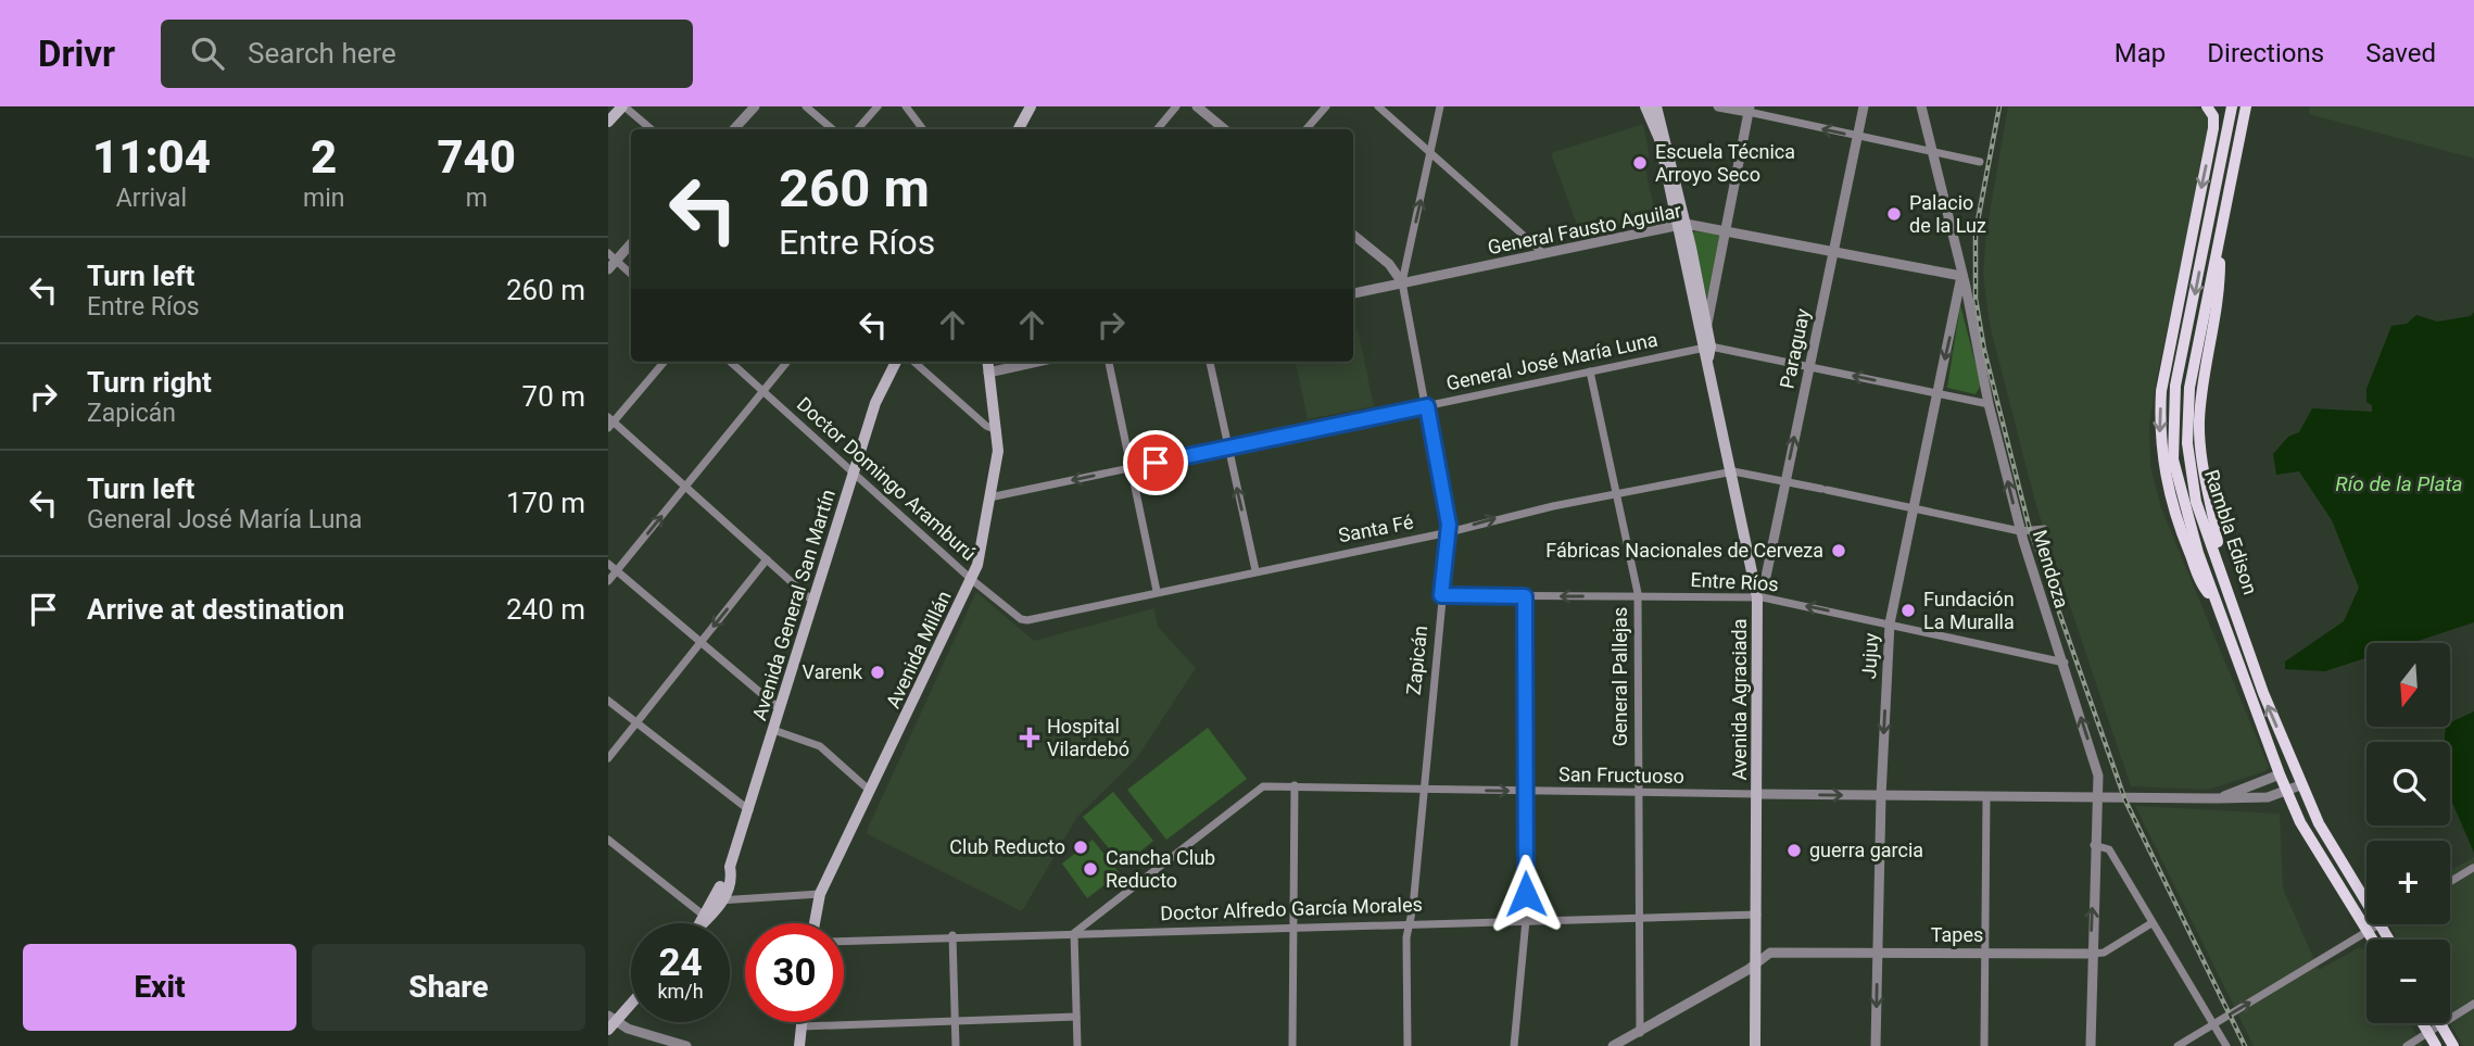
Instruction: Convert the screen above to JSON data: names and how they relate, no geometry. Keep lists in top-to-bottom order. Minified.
{"streets":{"main road":["Rambla Edison","Avenida General San Martín","Avenida Millán","Avenida Agraciada"],"street":["General Fausto Aguilar","Paraguay","General José María Luna","Doctor Domingo Aramburú","Santa Fé","Mendoza","Entre Ríos","Jujuy","Zapicán","General Pallejas","San Fructuoso","Doctor Alfredo García Morales","Tapes"]},"crossings":[["General Fausto Aguilar","Paraguay"],["General Fausto Aguilar","Mendoza"],["General Fausto Aguilar","Jujuy"],["General Fausto Aguilar","Zapicán"],["General Fausto Aguilar","Avenida Agraciada"],["Paraguay","General José María Luna"],["Paraguay","Santa Fé"],["Paraguay","Entre Ríos"],["Paraguay","Avenida Agraciada"],["General José María Luna","Mendoza"],["General José María Luna","Avenida Millán"],["General José María Luna","Jujuy"],["General José María Luna","Zapicán"],["General José María Luna","General Pallejas"],["General José María Luna","Avenida Agraciada"],["Doctor Domingo Aramburú","Santa Fé"],["Doctor Domingo Aramburú","Avenida General San Martín"],["Doctor Domingo Aramburú","Avenida Millán"],["Santa Fé","Mendoza"],["Santa Fé","Jujuy"],["Santa Fé","Zapicán"],["Santa Fé","General Pallejas"],["Santa Fé","Avenida Agraciada"],["Rambla Edison","San Fructuoso"],["Mendoza","Entre Ríos"],["Mendoza","Jujuy"],["Mendoza","San Fructuoso"],["Mendoza","Tapes"],["Entre Ríos","Jujuy"],["Entre Ríos","Zapicán"],["Entre Ríos","General Pallejas"],["Entre Ríos","Avenida Agraciada"],["Jujuy","San Fructuoso"],["Jujuy","Tapes"],["Zapicán","San Fructuoso"],["Zapicán","Doctor Alfredo García Morales"],["General Pallejas","San Fructuoso"],["General Pallejas","Doctor Alfredo García Morales"],["General Pallejas","Tapes"],["Avenida Agraciada","San Fructuoso"],["Avenida Agraciada","Doctor Alfredo García Morales"],["Avenida Agraciada","Tapes"],["San Fructuoso","Doctor Alfredo García Morales"]],"one_way":["Mendoza","Entre Ríos","Jujuy"],"water":["Río de la Plata"],"places":{"other":["Escuela Técnica Arroyo Seco","Palacio de la Luz","Fábricas Nacionales de Cerveza","Fundación La Muralla","Varenk","Club Reducto","guerra garcia","Cancha Club Reducto"],"health":["Hospital Vilardebó"]},"north":"bottom","page":{"header":"Drivr","search":"Search here","nav":["Map","Directions","Saved"],"eta":["11:04","Arrival","2","min","740","m"],"turn":["260 m","Entre Ríos"],"list":[{"name":"Turn left","note":"Entre Ríos","value":"260 m"},{"name":"Turn right","note":"Zapicán","value":"70 m"},{"name":"Turn left","note":"General José María Luna","value":"170 m"},{"name":"Arrive at destination","value":"240 m"}],"map_buttons":["+","−"],"speed":"24 km/h","limit":"30","buttons":["Exit","Share"]}}
